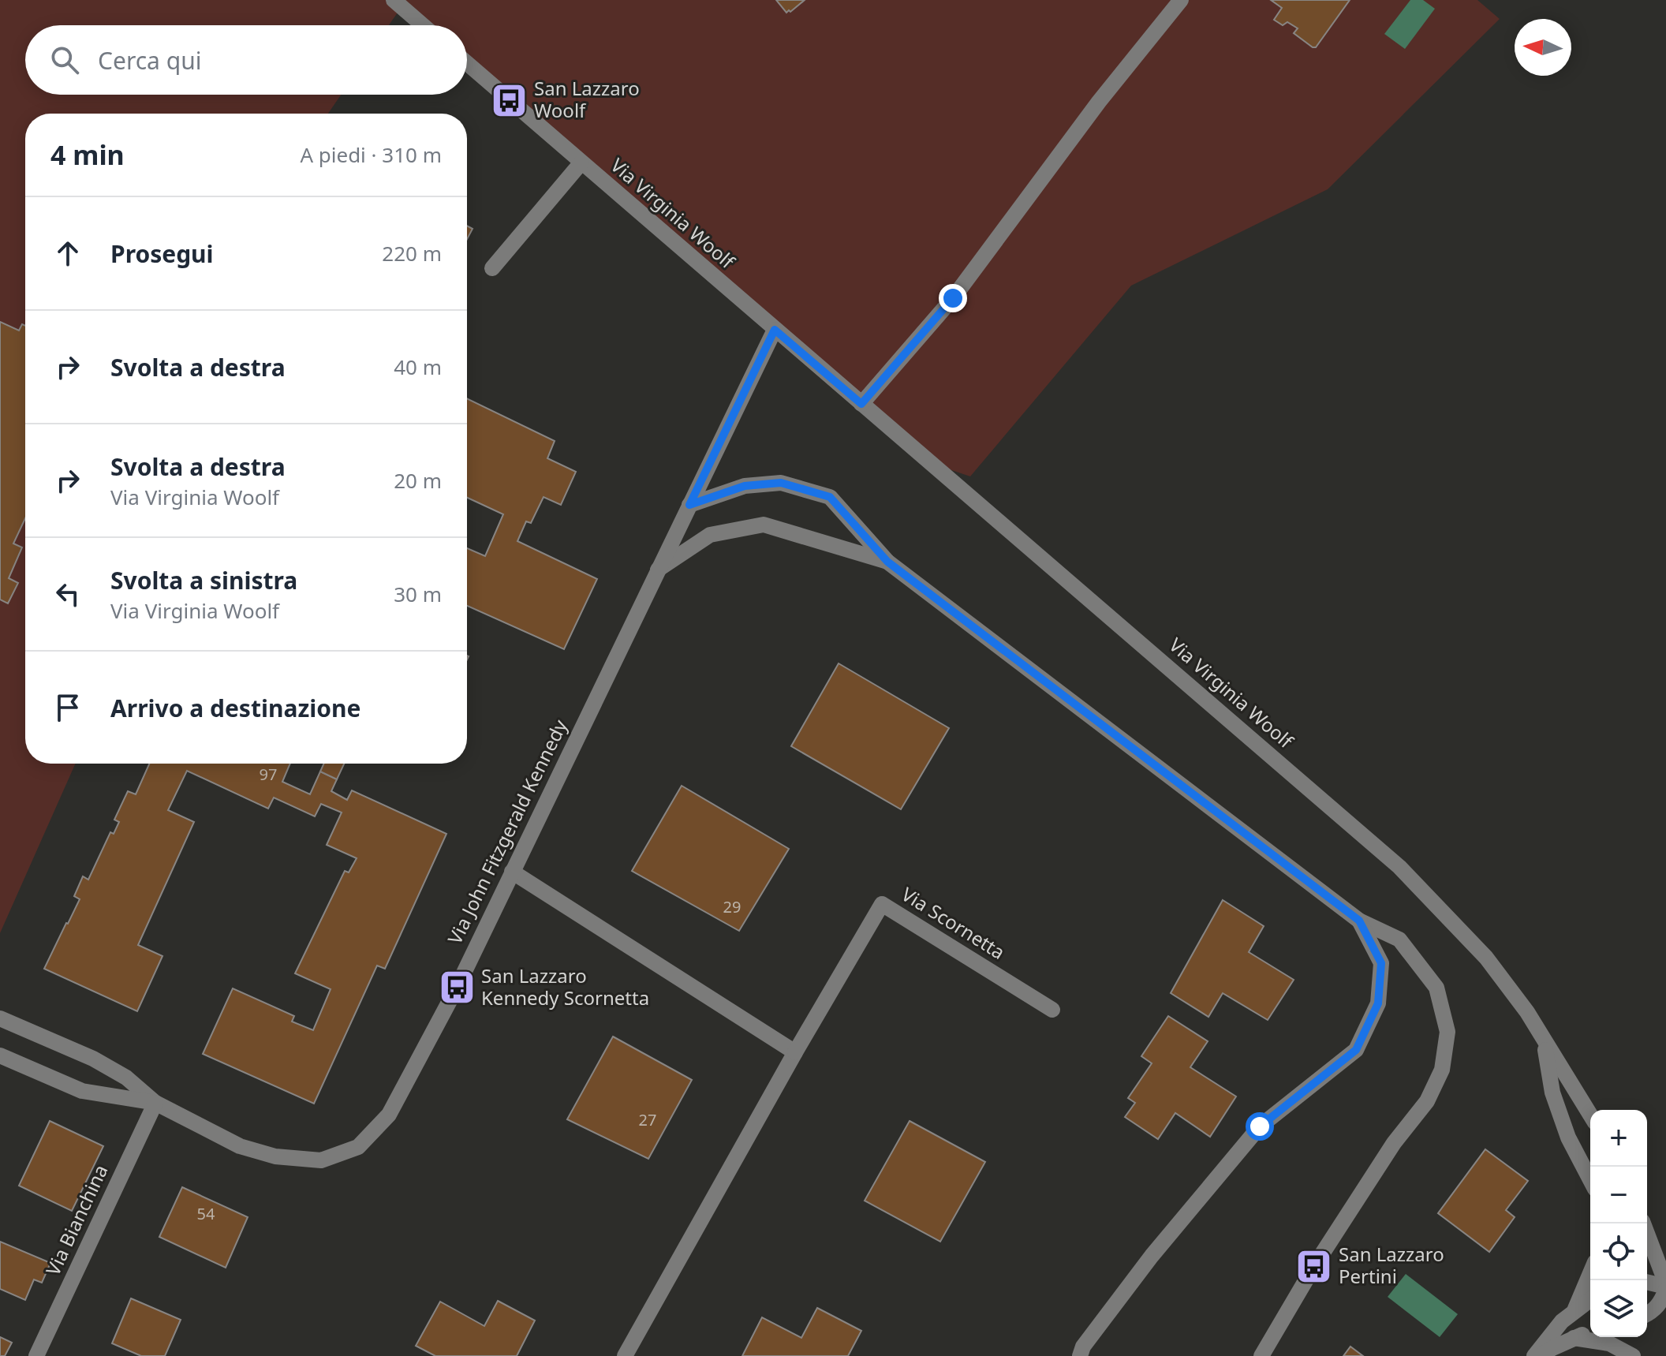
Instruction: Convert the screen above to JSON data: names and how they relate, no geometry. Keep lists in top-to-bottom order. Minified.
{"streets":{"street":["Via Virginia Woolf","Via John Fitzgerald Kennedy","Via Scornetta","Via Bianchina"]},"crossings":[["Via Virginia Woolf","Via John Fitzgerald Kennedy"],["Via John Fitzgerald Kennedy","Via Bianchina"]],"places":{"bus stop":["San Lazzaro Woolf","San Lazzaro Kennedy Scornetta","San Lazzaro Pertini"]},"house_numbers":["97","29","27","54"],"north":"left","page":{"search":"Cerca qui","heading":["4 min","A piedi · 310 m"],"list":[["Prosegui","220 m"],["Svolta a destra","40 m"],["Svolta a destra","Via Virginia Woolf","20 m"],["Svolta a sinistra","Via Virginia Woolf","30 m"],"Arrivo a destinazione"],"map_buttons":["+","−"]}}
